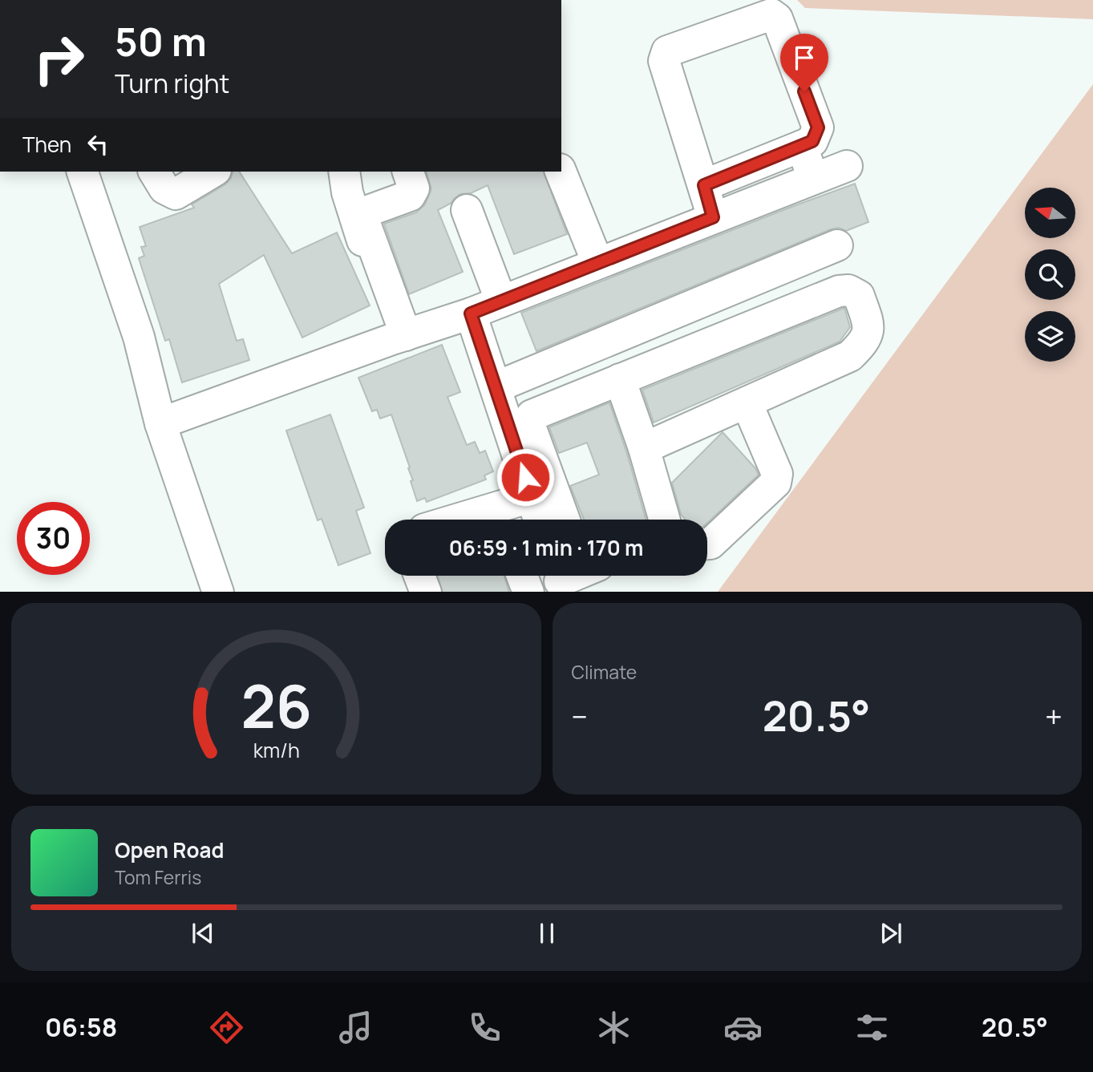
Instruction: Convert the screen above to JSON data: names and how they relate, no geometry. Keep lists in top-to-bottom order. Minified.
{"north":"left","page":{"turn":["50 m","Turn right"],"then":"Then","limit":"30","trip":"06:59 · 1 min · 170 m","tile":"Climate","heat":["−","20.5°","+"],"song":["Open Road","Tom Ferris"],"tabs":["06:58","20.5°"],"gauge":["26","km/h"]}}
